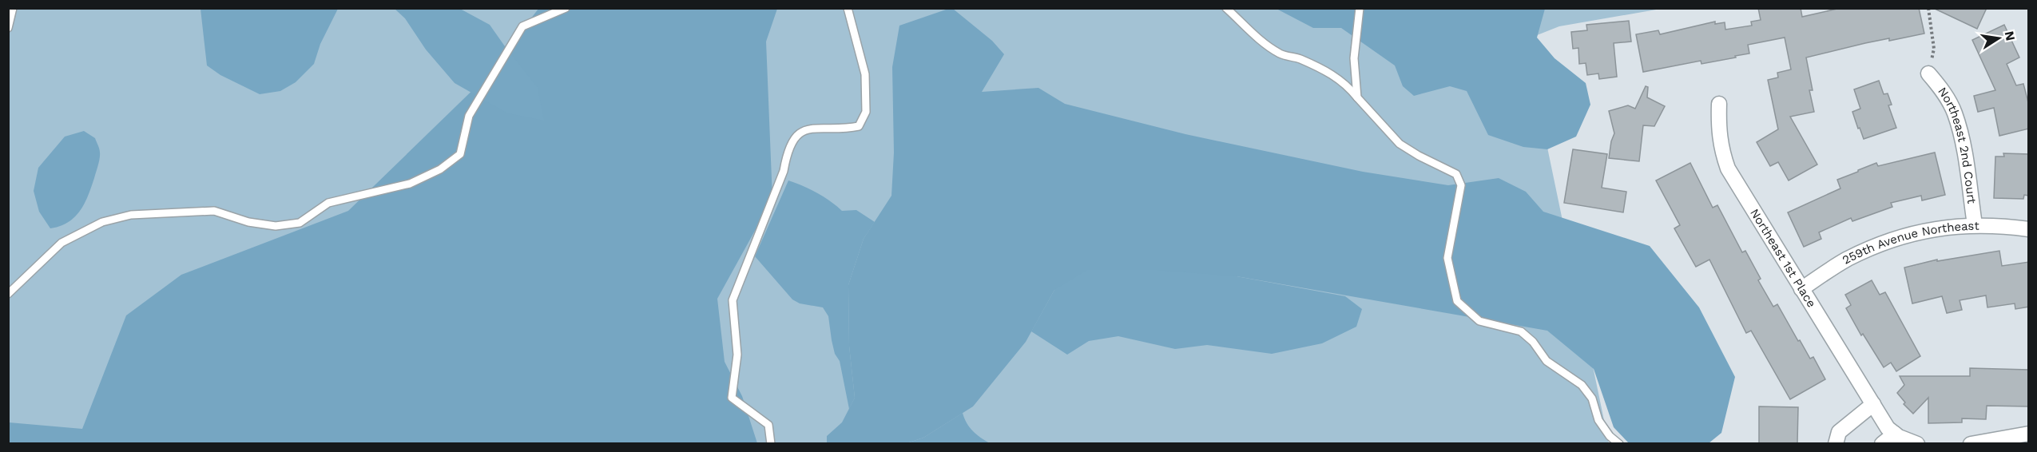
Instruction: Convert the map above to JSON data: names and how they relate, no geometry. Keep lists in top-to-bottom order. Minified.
{"streets":{"street":["Northeast 2nd Court","259th Avenue Northeast","Northeast 1st Place"]},"crossings":[["Northeast 2nd Court","259th Avenue Northeast"],["259th Avenue Northeast","Northeast 1st Place"]],"north":"right"}
